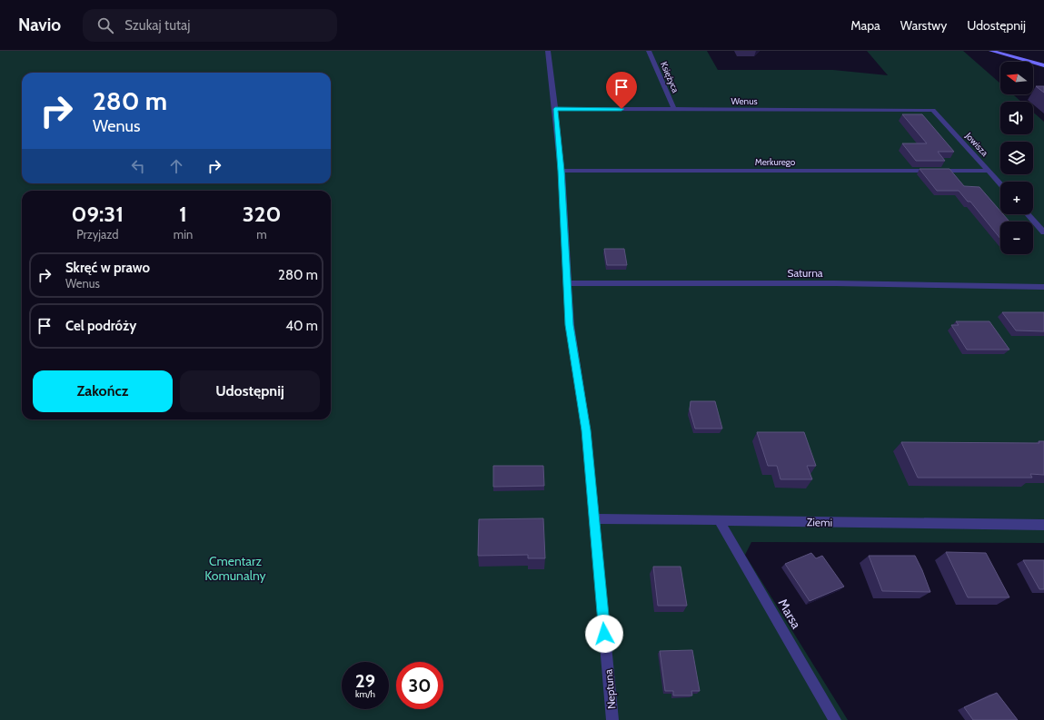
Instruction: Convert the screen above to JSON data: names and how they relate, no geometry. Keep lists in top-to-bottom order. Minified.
{"streets":{"street":["Księżyca","Wenus","Jowisza","Merkurego","Saturna","Ziemi","Marsa","Neptuna"]},"crossings":[["Księżyca","Wenus"],["Wenus","Jowisza"],["Wenus","Neptuna"],["Jowisza","Merkurego"],["Merkurego","Neptuna"],["Saturna","Neptuna"],["Ziemi","Marsa"],["Ziemi","Neptuna"]],"parks":["Cmentarz Komunalny"],"north":"left","page":{"header":"Navio","search":"Szukaj tutaj","nav":["Mapa","Warstwy","Udostępnij"],"map_buttons":["+","−"],"turn":["280 m","Wenus"],"eta":["09:31","Przyjazd","1","min","320","m"],"list":[{"name":"Skręć w prawo","note":"Wenus","value":"280 m"},{"name":"Cel podróży","value":"40 m"}],"buttons":["Zakończ","Udostępnij"],"speed":"29 km/h","limit":"30"}}
